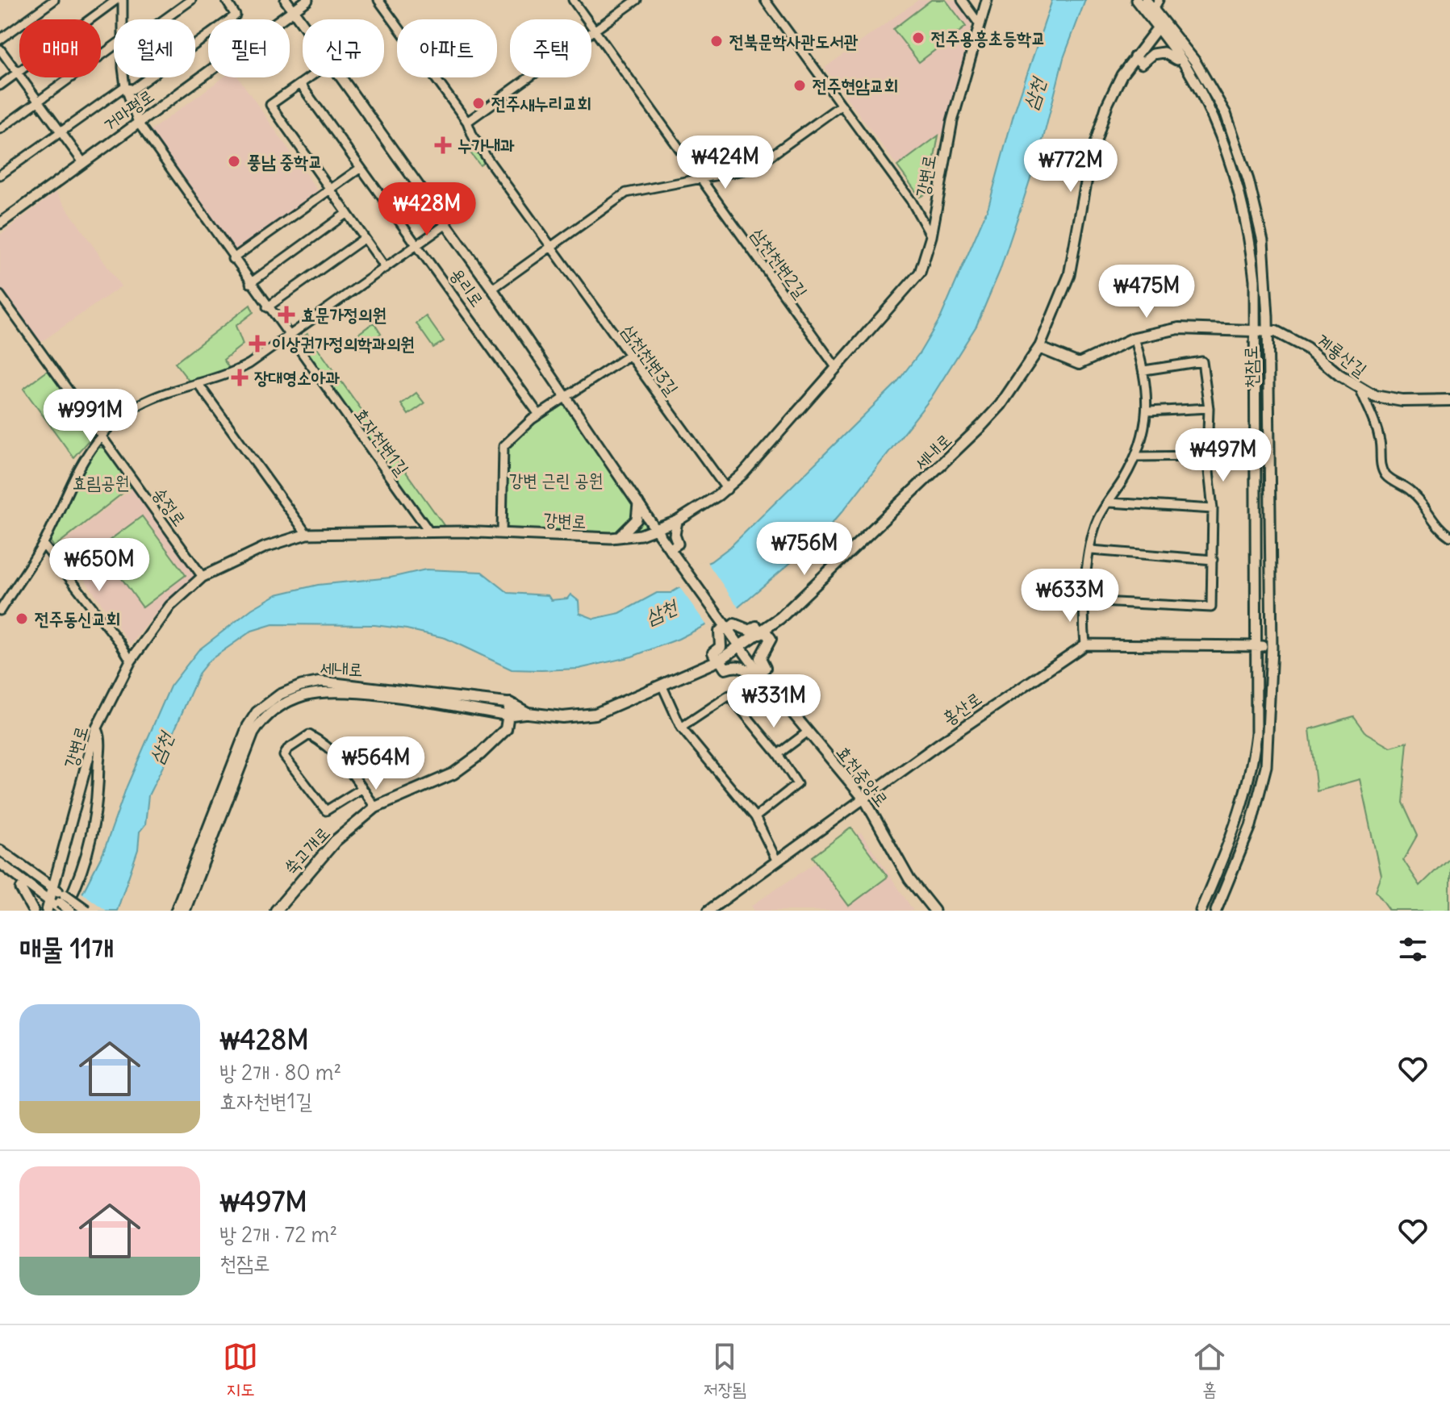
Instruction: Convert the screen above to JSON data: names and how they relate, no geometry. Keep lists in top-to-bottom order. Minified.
{"streets":{"main road":["계룡산길","천잠로","세내로","쑥고개로"],"street":["거마평로","강변로","삼천천변2길","용리로","삼천천변3길","효자천변1길","송정로","홍산로","효천중앙로"]},"crossings":[["거마평로","용리로"],["거마평로","효자천변1길"],["강변로","삼천천변2길"],["강변로","용리로"],["강변로","삼천천변3길"],["강변로","효자천변1길"],["강변로","송정로"],["용리로","삼천천변3길"],["용리로","효천중앙로"],["계룡산길","천잠로"],["천잠로","세내로"],["세내로","효천중앙로"],["세내로","쑥고개로"],["홍산로","효천중앙로"]],"water":["삼천"],"parks":["강변 근린 공원","효림공원"],"places":{"other":["전주용흥초등학교","전북문학사관도서관","전주현암교회","전주새누리교회","풍남 중학교","전주동신교회"],"health":["누가내과","효문가정의원","이상권가정의학과의원","장대영소아과"]},"page":{"chip":["매매","월세","필터","신규","아파트","주택"],"price":["₩424M","₩772M","₩428M","₩475M","₩991M","₩497M","₩756M","₩650M","₩633M","₩331M","₩564M"],"heading":"매물 11개","list":[{"name":"₩428M","note":"방 2개 · 80 m² · 효자천변1길"},{"name":"₩497M","note":"방 2개 · 72 m² · 천잠로"}],"tabs":["지도","저장됨","홈"]}}
